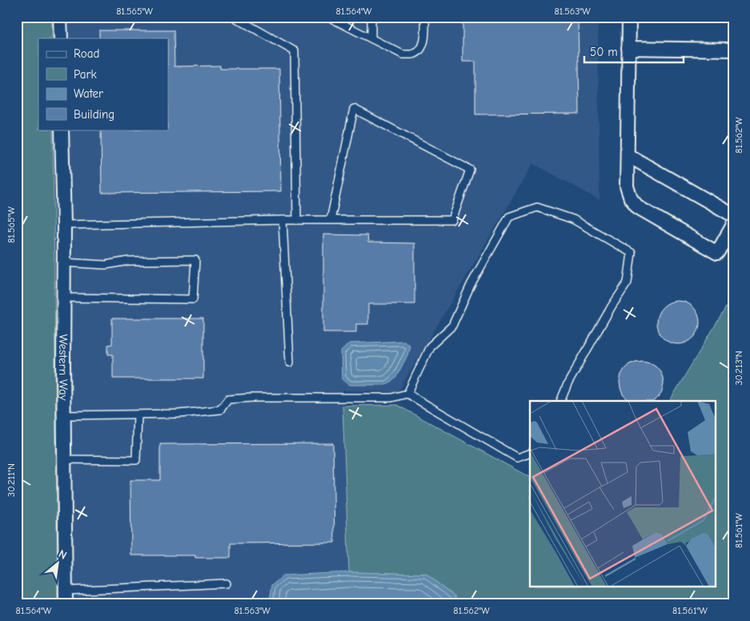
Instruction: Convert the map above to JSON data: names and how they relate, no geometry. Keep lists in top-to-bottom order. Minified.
{"streets":{"street":["Western Way"]},"legend":["Road","Park","Water","Building"],"scale_bar":"50 m","north":"top right","coordinates":["81.565°W","81.564°W","81.563°W","81.562°W","30.213°N","30.211°N","81.561°W"]}
